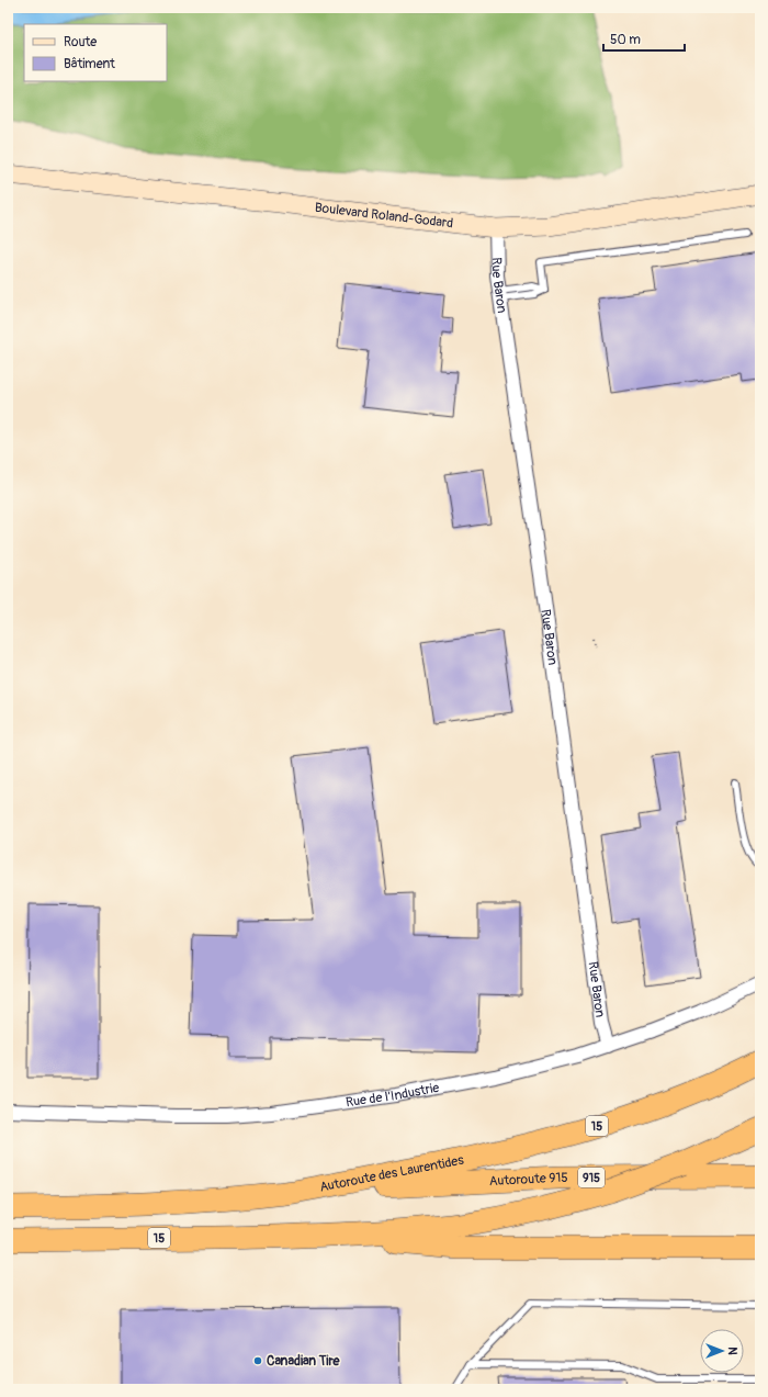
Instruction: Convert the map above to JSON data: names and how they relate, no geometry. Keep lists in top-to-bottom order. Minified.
{"streets":{"highway":["15","Autoroute des Laurentides","915","Autoroute 915"],"street":["Boulevard Roland-Godard","Rue Baron","Rue de l'Industrie"]},"crossings":[["Boulevard Roland-Godard","Rue Baron"],["Rue Baron","Rue de l'Industrie"],["Autoroute des Laurentides","Autoroute 915"]],"places":["Canadian Tire"],"legend":["Route","Bâtiment"],"scale_bar":"50 m","north":"right"}
